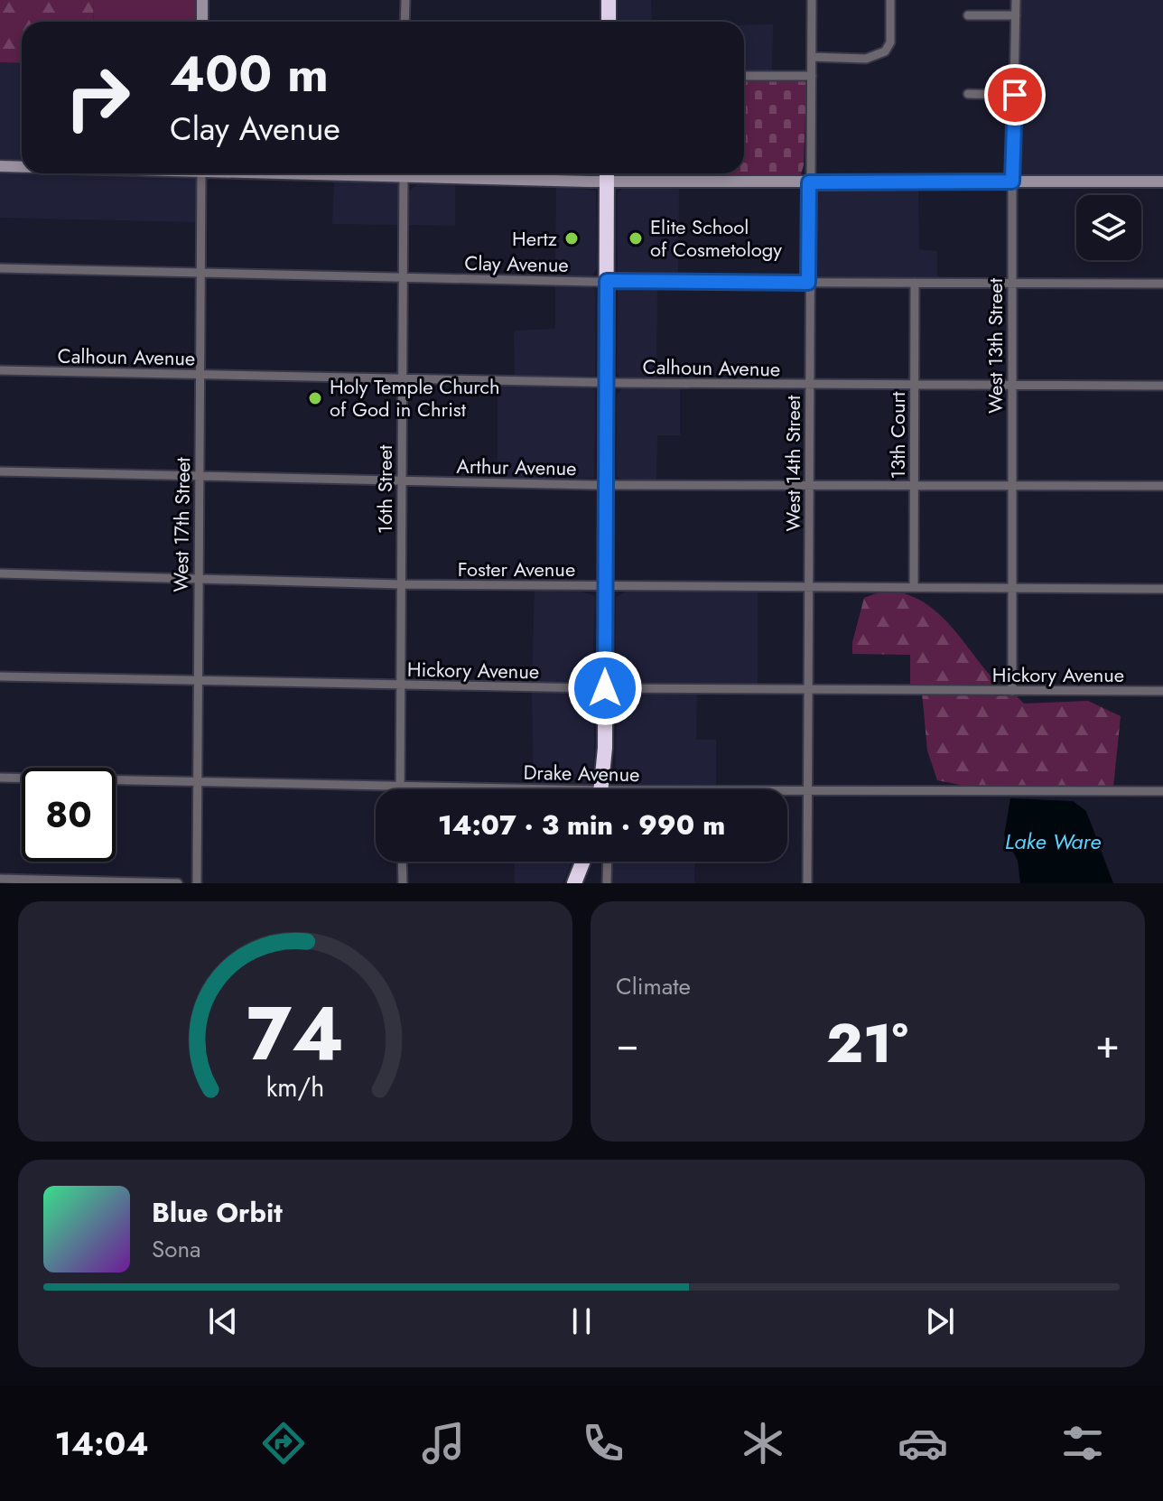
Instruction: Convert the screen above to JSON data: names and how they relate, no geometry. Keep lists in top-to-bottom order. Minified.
{"streets":{"street":["Clay Avenue","West 13th Street","Calhoun Avenue","13th Court","West 14th Street","Arthur Avenue","16th Street","West 17th Street","Foster Avenue","Hickory Avenue","Drake Avenue"]},"crossings":[["Clay Avenue","West 13th Street"],["Clay Avenue","13th Court"],["Clay Avenue","West 14th Street"],["Clay Avenue","16th Street"],["Clay Avenue","West 17th Street"],["West 13th Street","Calhoun Avenue"],["West 13th Street","Arthur Avenue"],["West 13th Street","Foster Avenue"],["West 13th Street","Hickory Avenue"],["Calhoun Avenue","13th Court"],["Calhoun Avenue","West 14th Street"],["Calhoun Avenue","16th Street"],["Calhoun Avenue","West 17th Street"],["13th Court","Arthur Avenue"],["13th Court","Foster Avenue"],["West 14th Street","Arthur Avenue"],["West 14th Street","Foster Avenue"],["West 14th Street","Hickory Avenue"],["West 14th Street","Drake Avenue"],["Arthur Avenue","16th Street"],["Arthur Avenue","West 17th Street"],["16th Street","Foster Avenue"],["16th Street","Hickory Avenue"],["16th Street","Drake Avenue"],["West 17th Street","Foster Avenue"],["West 17th Street","Hickory Avenue"],["West 17th Street","Drake Avenue"]],"water":["Lake Ware"],"places":["Hertz","Elite School of Cosmetology","Holy Temple Church of God in Christ"],"page":{"turn":["400 m","Clay Avenue"],"limit":"80","trip":"14:07 · 3 min · 990 m","tile":"Climate","heat":["−","21°","+"],"song":["Blue Orbit","Sona"],"tabs":"14:04","gauge":["74","km/h"]}}
